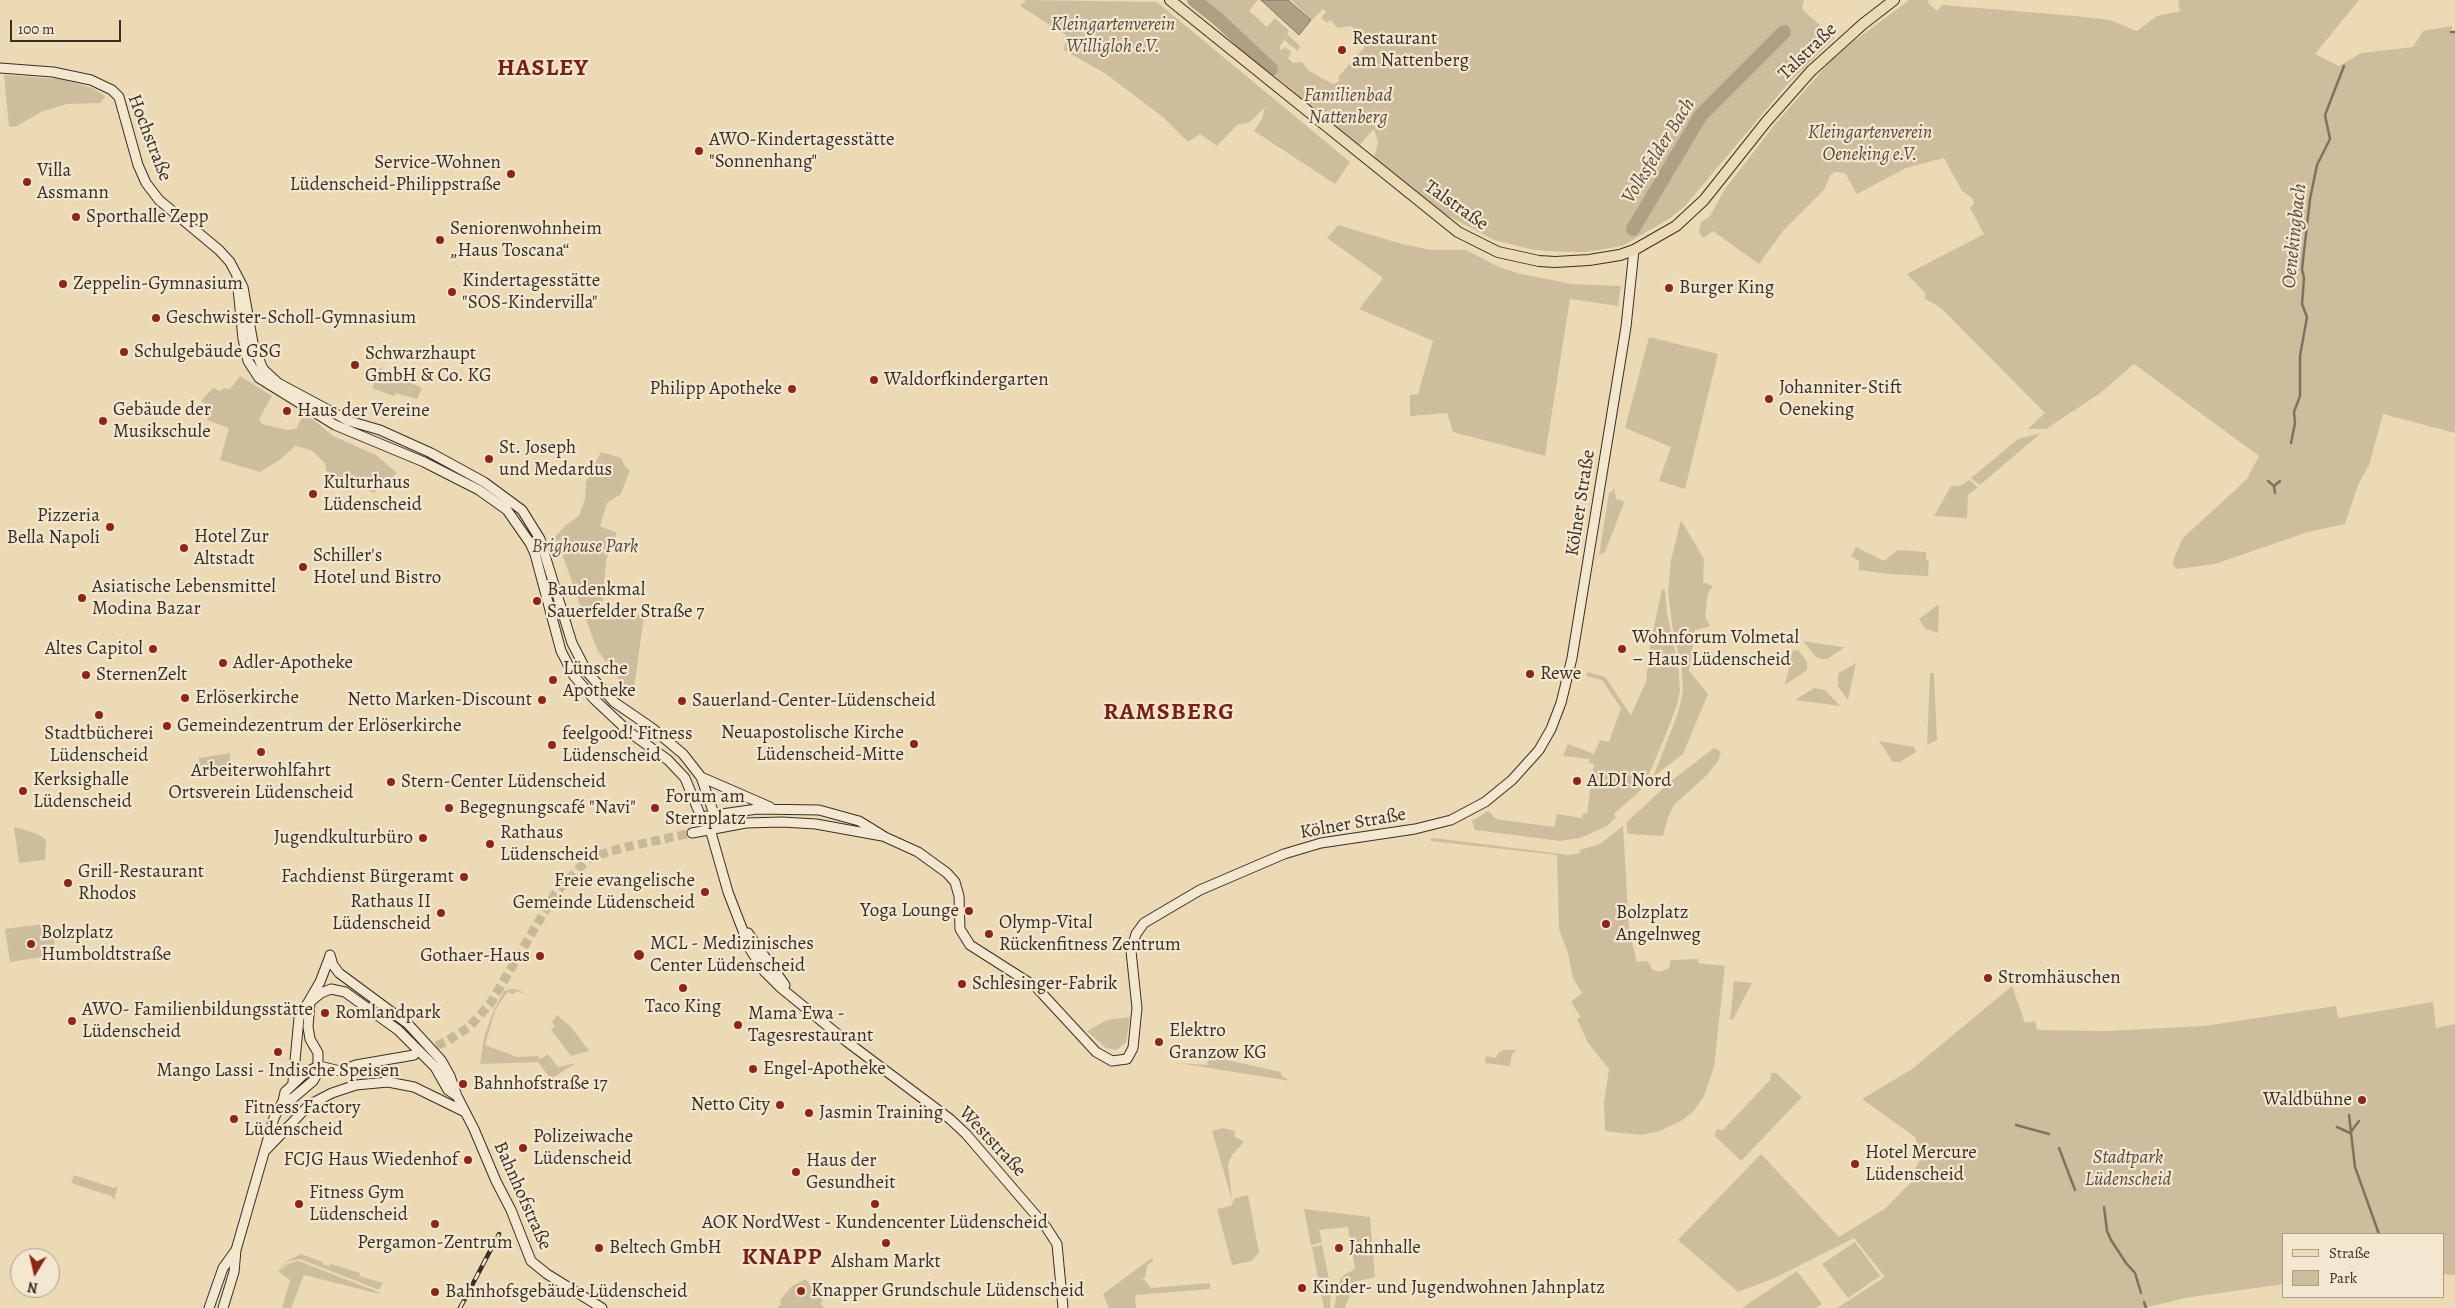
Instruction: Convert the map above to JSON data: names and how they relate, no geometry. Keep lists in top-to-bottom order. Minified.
{"streets":{"main road":["Talstraße","Hochstraße","Kölner Straße","Weststraße","Bahnhofstraße"]},"crossings":[["Talstraße","Kölner Straße"],["Kölner Straße","Weststraße"]],"districts":["HASLEY","RAMSBERG","KNAPP"],"water":["Volksfelder Bach","Oenekingbach"],"parks":["Kleingartenverein Willigloh e.V.","Familienbad Nattenberg","Kleingartenverein Oeneking e.V.","Brighouse Park","Stadtpark Lüdenscheid"],"places":["Restaurant am Nattenberg","AWO-Kindertagesstätte \"Sonnenhang\"","Service-Wohnen Lüdenscheid-Philippstraße","Villa Assmann","Sporthalle Zepp","Seniorenwohnheim „Haus Toscana“","Zeppelin-Gymnasium","Burger King","Kindertagesstätte \"SOS-Kindervilla\"","Geschwister-Scholl-Gymnasium","Schulgebäude GSG","Schwarzhaupt GmbH & Co. KG","Waldorfkindergarten","Philipp Apotheke","Johanniter-Stift Oeneking","Haus der Vereine","Gebäude der Musikschule","St. Joseph und Medardus","Kulturhaus Lüdenscheid","Pizzeria Bella Napoli","Hotel Zur Altstadt","Schiller's Hotel und Bistro","Asiatische Lebensmittel Modina Bazar","Baudenkmal Sauerfelder Straße 7","Altes Capitol","Wohnforum Volmetal – Haus Lüdenscheid","Adler-Apotheke","Rewe","SternenZelt","Lünsche Apotheke","Erlöserkirche","Netto Marken-Discount","Sauerland-Center-Lüdenscheid","Stadtbücherei Lüdenscheid","Gemeindezentrum der Erlöserkirche","Neuapostolische Kirche Lüdenscheid-Mitte","feelgood! Fitness Lüdenscheid","Arbeiterwohlfahrt Ortsverein Lüdenscheid","ALDI Nord","Stern-Center Lüdenscheid","Kerksighalle Lüdenscheid","Begegnungscafé \"Navi\"","Forum am Sternplatz","Jugendkulturbüro","Rathaus Lüdenscheid","Fachdienst Bürgeramt","Grill-Restaurant Rhodos","Freie evangelische Gemeinde Lüdenscheid","Yoga Lounge","Rathaus II Lüdenscheid","Bolzplatz Angelnweg","Olymp-Vital Rückenfitness Zentrum","Bolzplatz Humboldtstraße","MCL - Medizinisches Center Lüdenscheid","Gothaer-Haus","Stromhäuschen","Schlesinger-Fabrik","Taco King","Romlandpark","AWO- Familienbildungsstätte Lüdenscheid","Mama Ewa - Tagesrestaurant","Elektro Granzow KG","Mango Lassi - Indische Speisen","Engel-Apotheke","Bahnhofstraße 17","Waldbühne","Netto City","Jasmin Training","Fitness Factory Lüdenscheid","Polizeiwache Lüdenscheid","FCJG Haus Wiedenhof","Hotel Mercure Lüdenscheid","Haus der Gesundheit","Fitness Gym Lüdenscheid","AOK NordWest - Kundencenter Lüdenscheid","Pergamon-Zentrum","Alsham Markt","Beltech GmbH","Jahnhalle","Kinder- und Jugendwohnen Jahnplatz","Knapper Grundschule Lüdenscheid","Bahnhofsgebäude Lüdenscheid"],"legend":["Straße","Park"],"scale_bar":"100 m","north":"bottom"}
